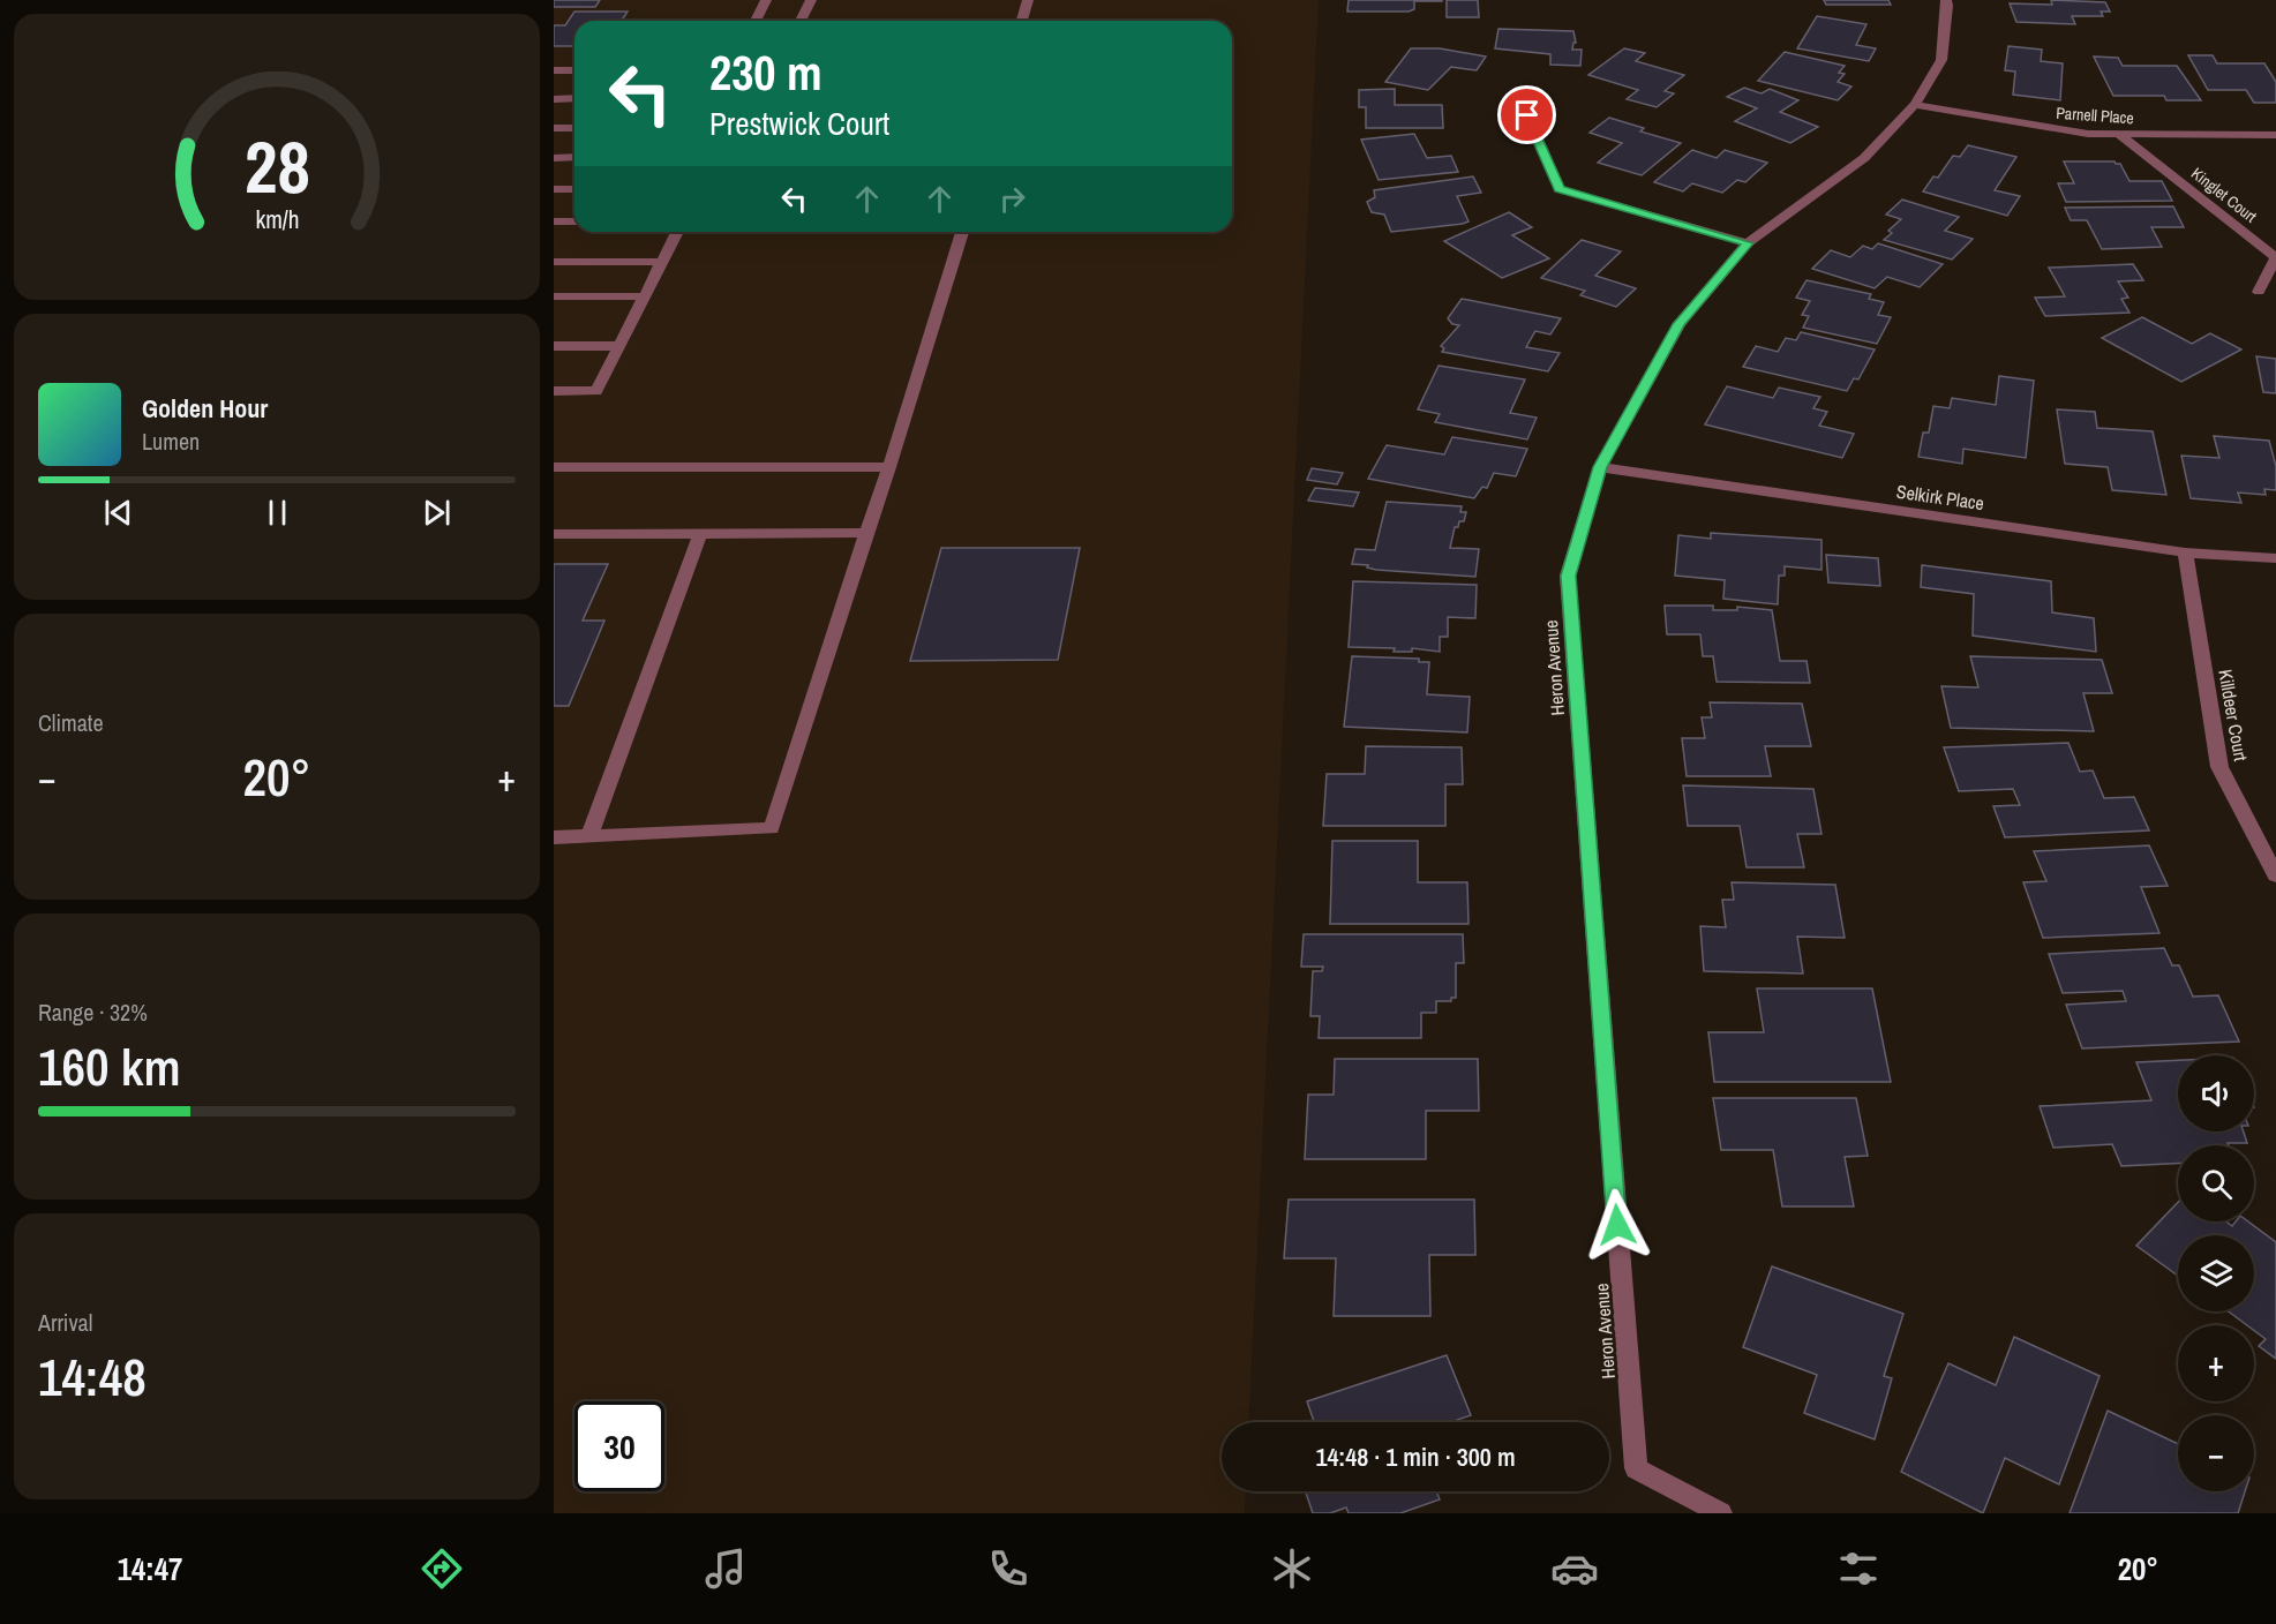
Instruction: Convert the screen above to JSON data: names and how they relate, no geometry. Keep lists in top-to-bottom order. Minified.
{"streets":{"street":["Parnell Place","Kinglet Court","Selkirk Place","Heron Avenue","Killdeer Court"]},"crossings":[["Parnell Place","Kinglet Court"],["Parnell Place","Heron Avenue"],["Selkirk Place","Heron Avenue"],["Selkirk Place","Killdeer Court"]],"page":{"turn":["230 m","Prestwick Court"],"song":["Golden Hour","Lumen"],"tile":["Climate",["Range · 32%","160 km"],["Arrival","14:48"]],"heat":["−","20°","+"],"map_buttons":["+","−"],"limit":"30","trip":"14:48 · 1 min · 300 m","tabs":["14:47","20°"],"gauge":["28","km/h"]}}
